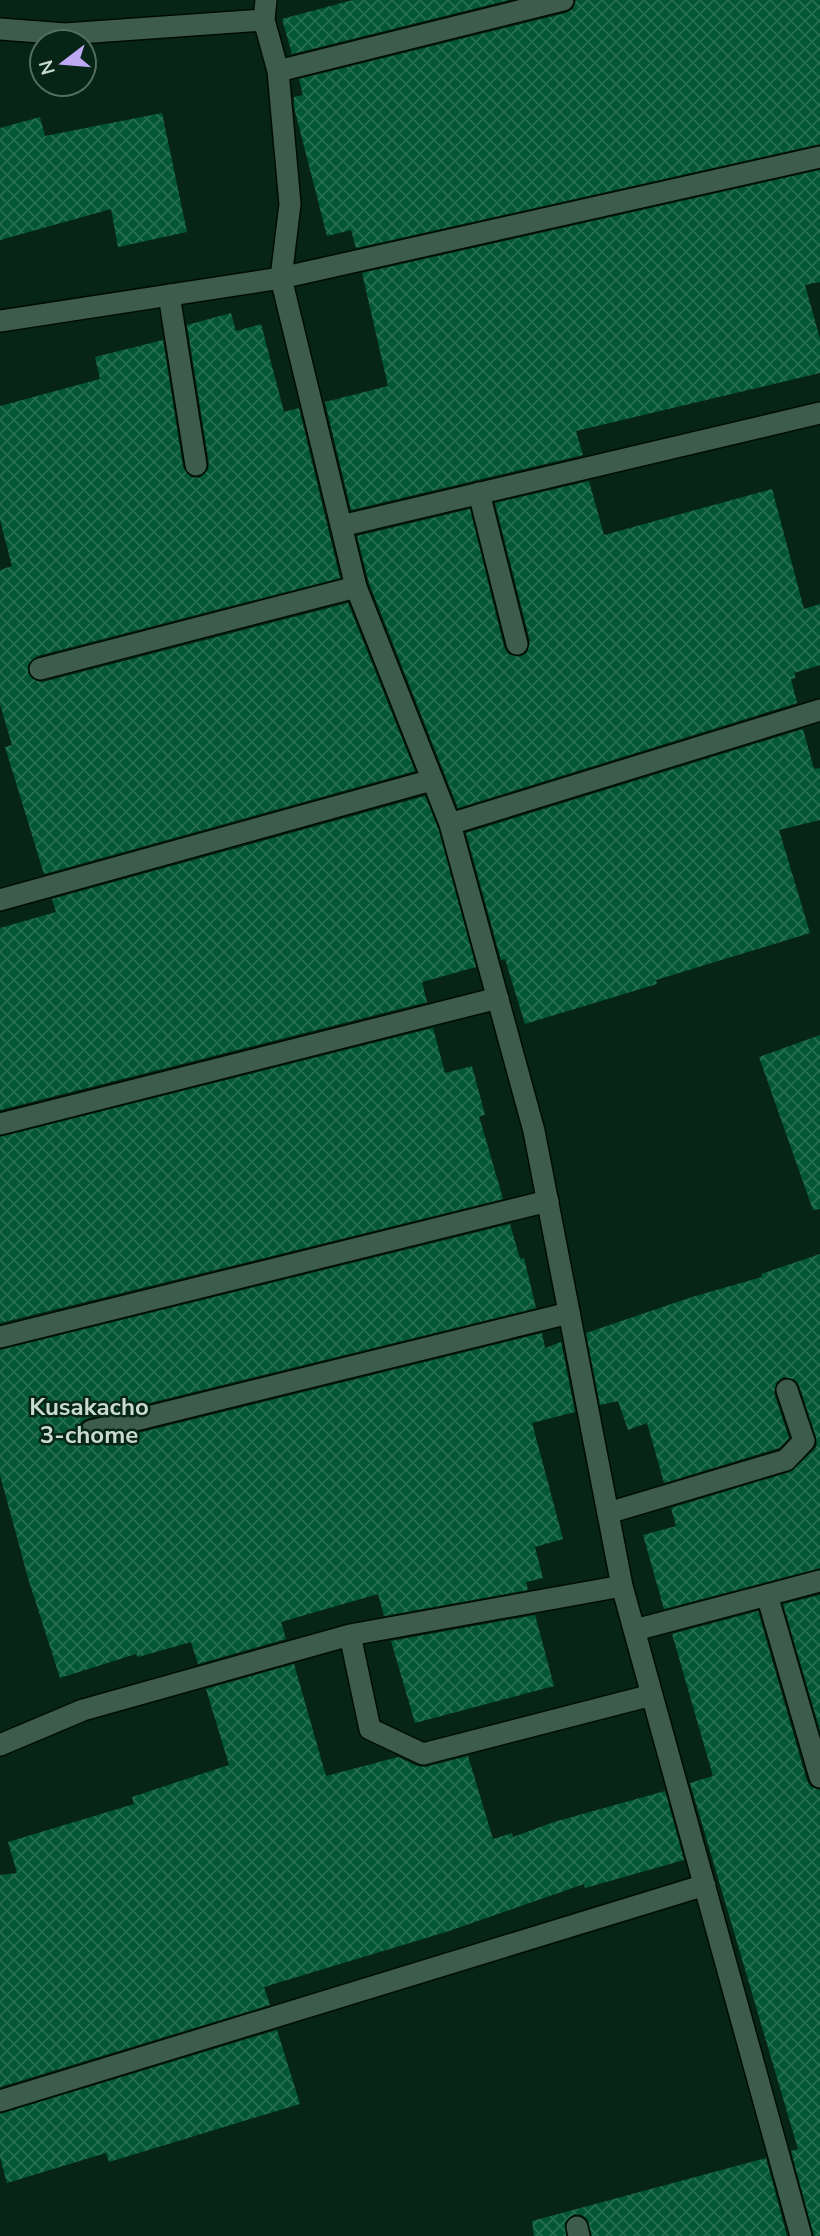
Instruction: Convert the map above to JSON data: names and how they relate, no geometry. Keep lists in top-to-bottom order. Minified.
{"districts":["Kusakacho 3-chome"],"north":"left"}
